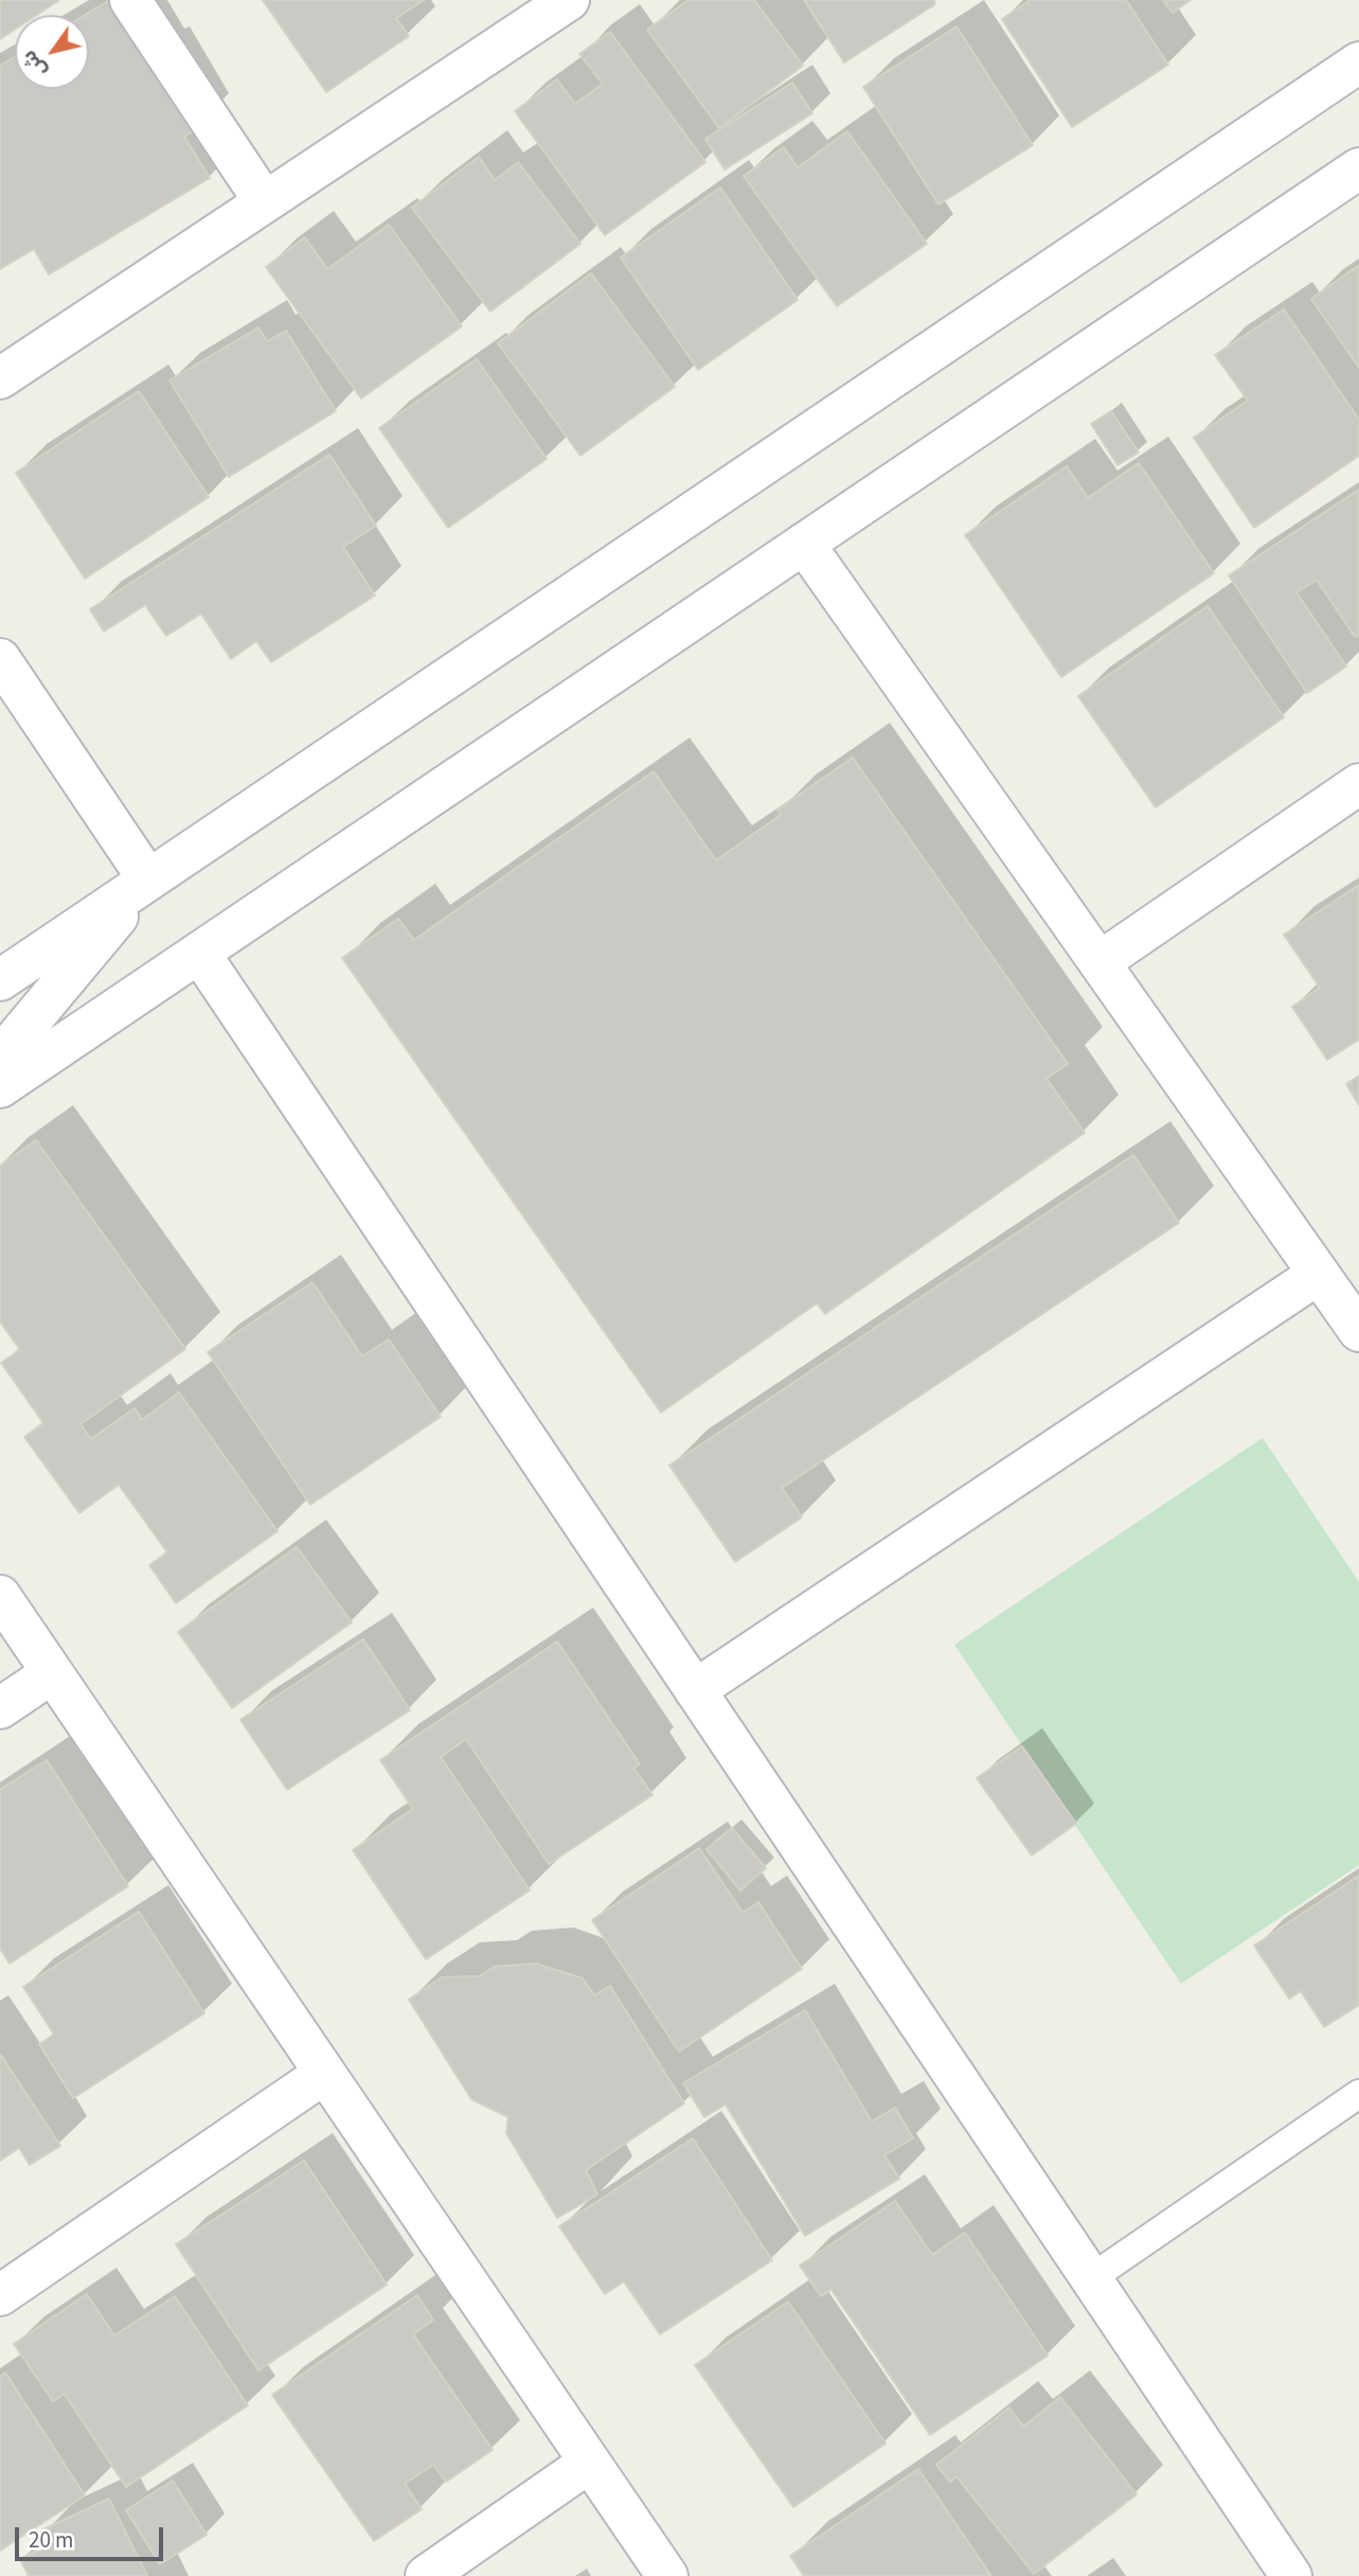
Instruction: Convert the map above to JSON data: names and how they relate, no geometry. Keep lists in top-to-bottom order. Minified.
{"scale_bar":"20 m","north":"bottom left"}
